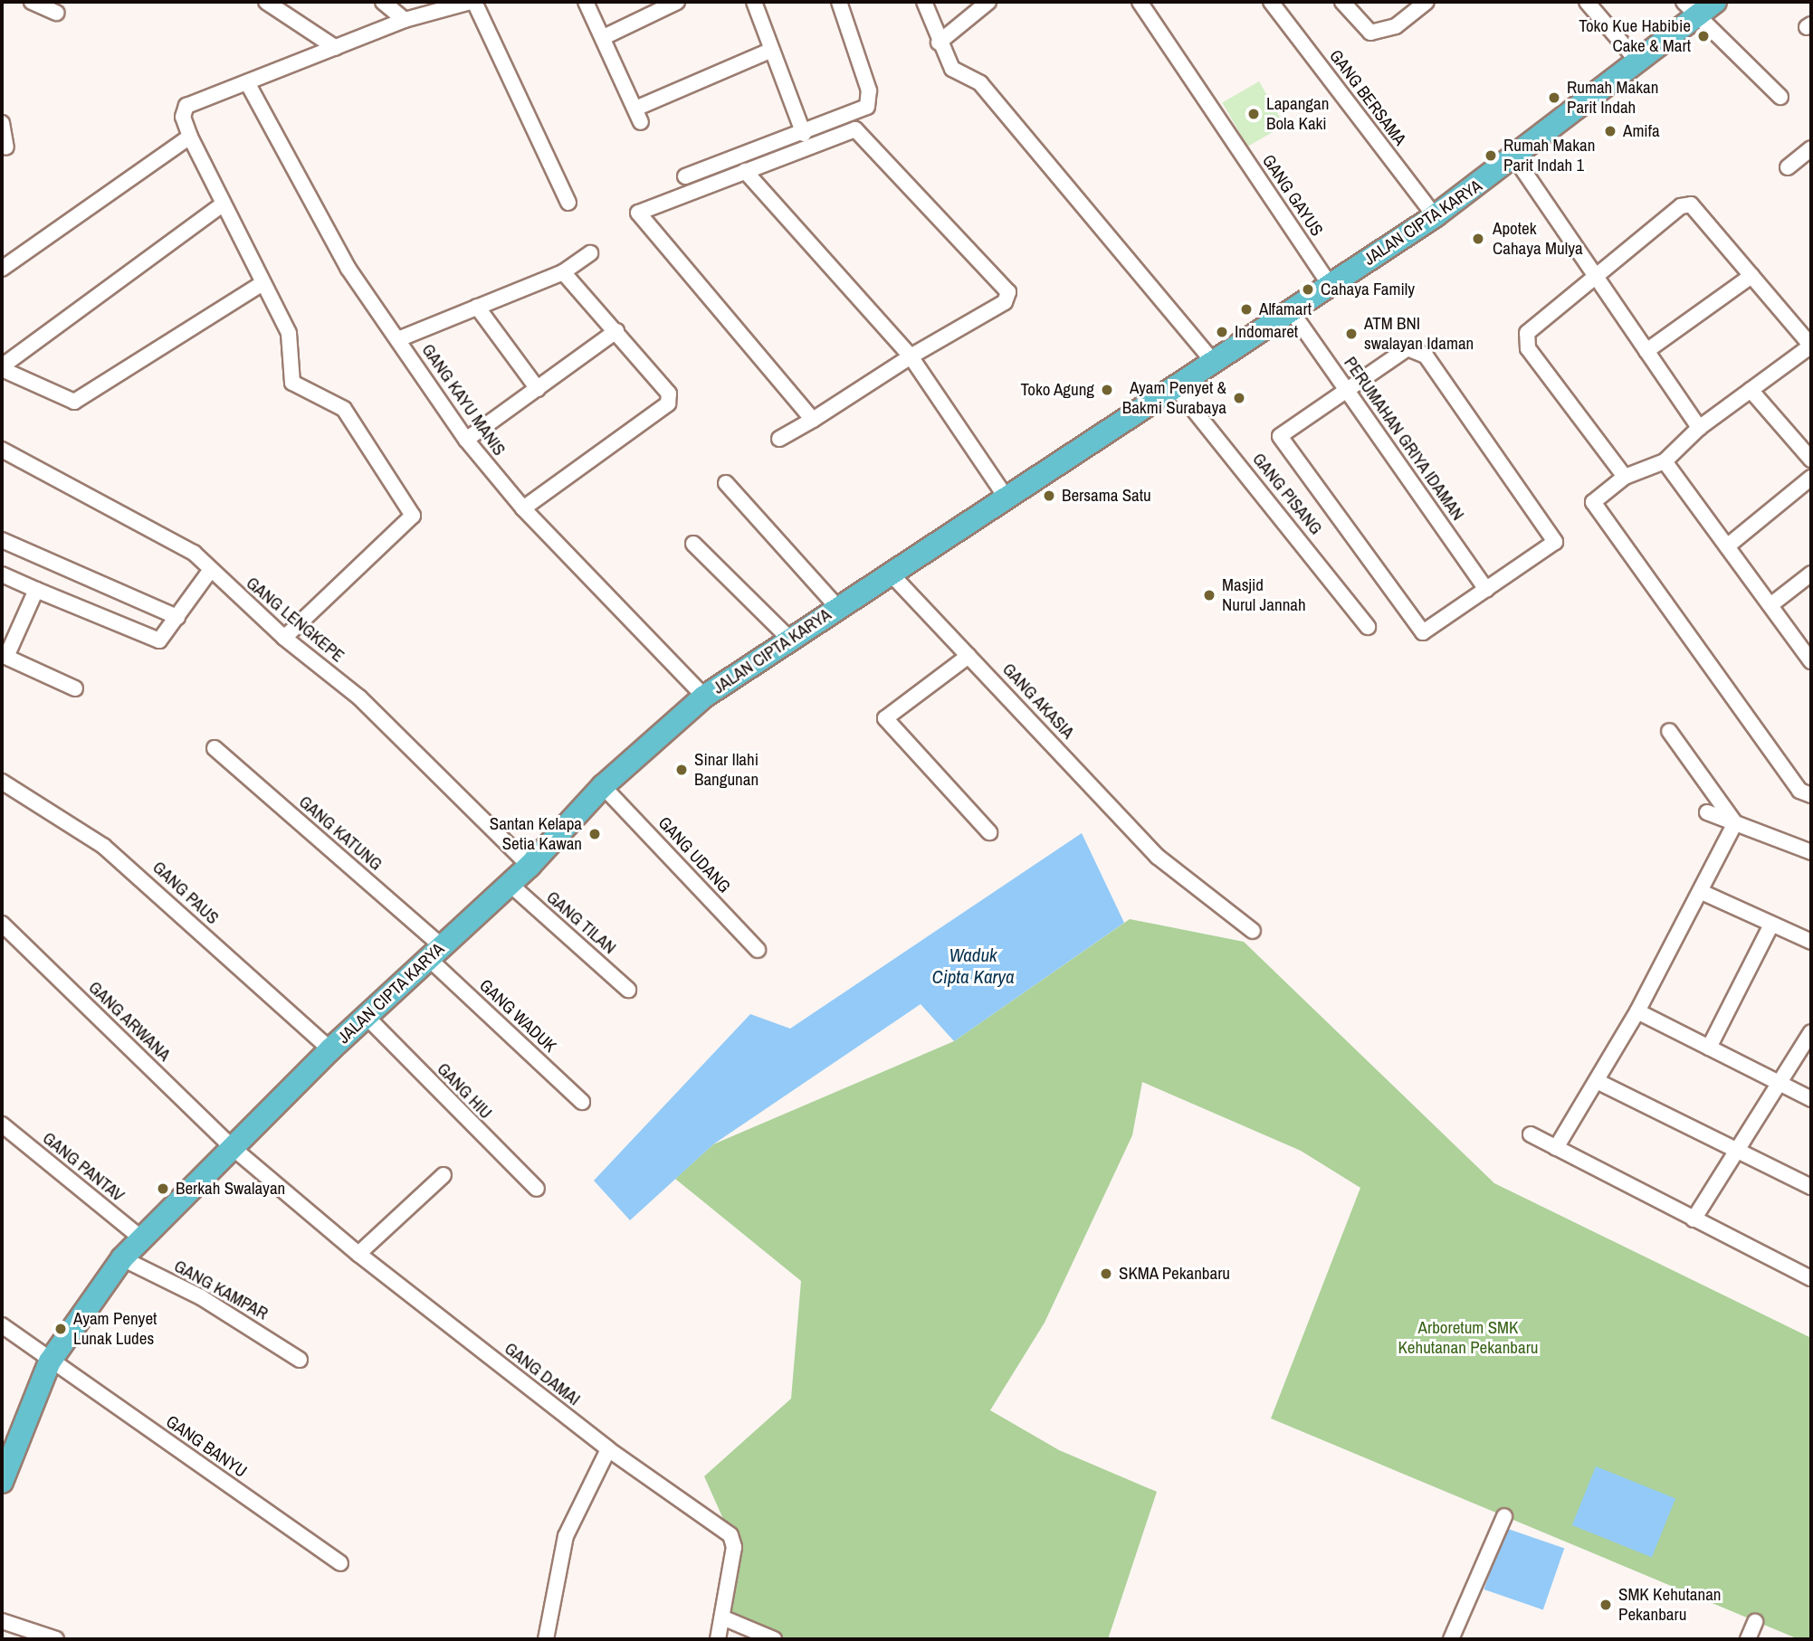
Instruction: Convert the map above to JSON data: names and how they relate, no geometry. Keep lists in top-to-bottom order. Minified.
{"streets":{"main road":["JALAN CIPTA KARYA"],"street":["GANG BERSAMA","GANG GAYUS","GANG KAYU MANIS","PERUMAHAN GRIYA IDAMAN","GANG PISANG","GANG LENGKEPE","GANG AKASIA","GANG KATUNG","GANG UDANG","GANG PAUS","GANG TILAN","GANG WADUK","GANG ARWANA","GANG HIU","GANG PANTAV","GANG KAMPAR","GANG DAMAI","GANG BANYU"]},"crossings":[["GANG BERSAMA","JALAN CIPTA KARYA"],["GANG GAYUS","JALAN CIPTA KARYA"],["JALAN CIPTA KARYA","GANG KAYU MANIS"],["JALAN CIPTA KARYA","PERUMAHAN GRIYA IDAMAN"],["JALAN CIPTA KARYA","GANG PISANG"],["JALAN CIPTA KARYA","GANG LENGKEPE"],["JALAN CIPTA KARYA","GANG AKASIA"],["JALAN CIPTA KARYA","GANG KATUNG"],["JALAN CIPTA KARYA","GANG UDANG"],["JALAN CIPTA KARYA","GANG PAUS"],["JALAN CIPTA KARYA","GANG TILAN"],["JALAN CIPTA KARYA","GANG WADUK"],["JALAN CIPTA KARYA","GANG ARWANA"],["JALAN CIPTA KARYA","GANG HIU"],["JALAN CIPTA KARYA","GANG PANTAV"],["JALAN CIPTA KARYA","GANG KAMPAR"],["JALAN CIPTA KARYA","GANG DAMAI"],["JALAN CIPTA KARYA","GANG BANYU"],["GANG KATUNG","GANG WADUK"],["GANG ARWANA","GANG DAMAI"]],"water":["Waduk Cipta Karya"],"parks":["Arboretum SMK Kehutanan Pekanbaru"],"places":["Toko Kue Habibie Cake & Mart","Rumah Makan Parit Indah","Lapangan Bola Kaki","Amifa","Rumah Makan Parit Indah 1","Apotek Cahaya Mulya","Cahaya Family","Alfamart","Indomaret","ATM BNI swalayan Idaman","Toko Agung","Ayam Penyet & Bakmi Surabaya","Bersama Satu","Masjid Nurul Jannah","Sinar Ilahi Bangunan","Santan Kelapa Setia Kawan","Berkah Swalayan","SKMA Pekanbaru","Ayam Penyet Lunak Ludes","SMK Kehutanan Pekanbaru"]}
